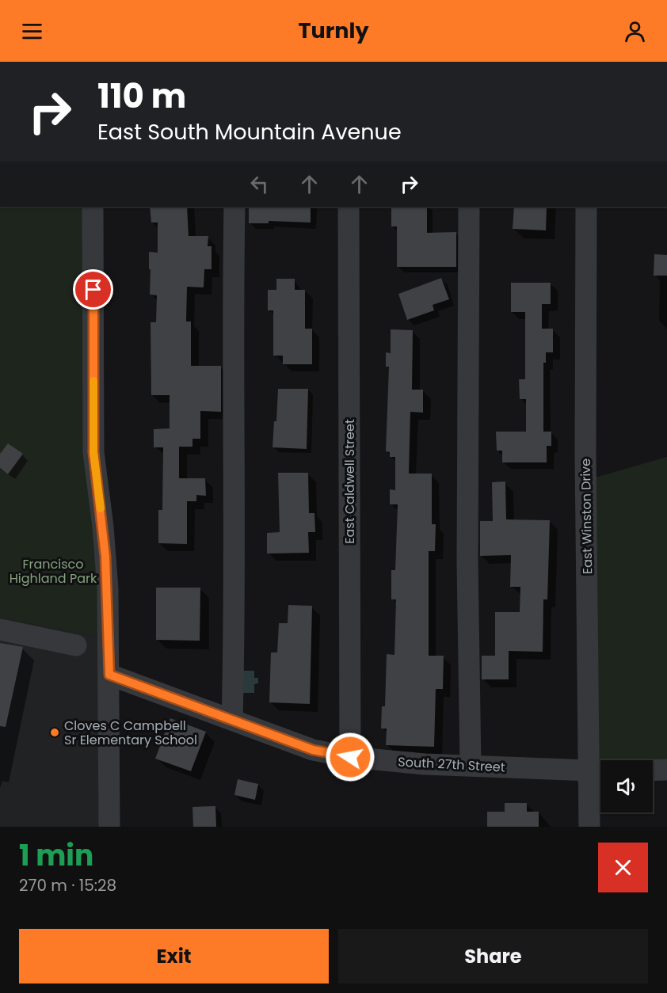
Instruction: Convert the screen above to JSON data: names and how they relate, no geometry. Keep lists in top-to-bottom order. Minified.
{"streets":{"street":["East Caldwell Street","East Winston Drive","South 27th Street"]},"crossings":[["East Caldwell Street","South 27th Street"],["East Winston Drive","South 27th Street"]],"parks":["Francisco Highland Park"],"places":["Cloves C Campbell Sr Elementary School"],"page":{"header":"Turnly","turn":["110 m","East South Mountain Avenue"],"heading":["1 min","270 m · 15:28"],"buttons":["Exit","Share"]}}
